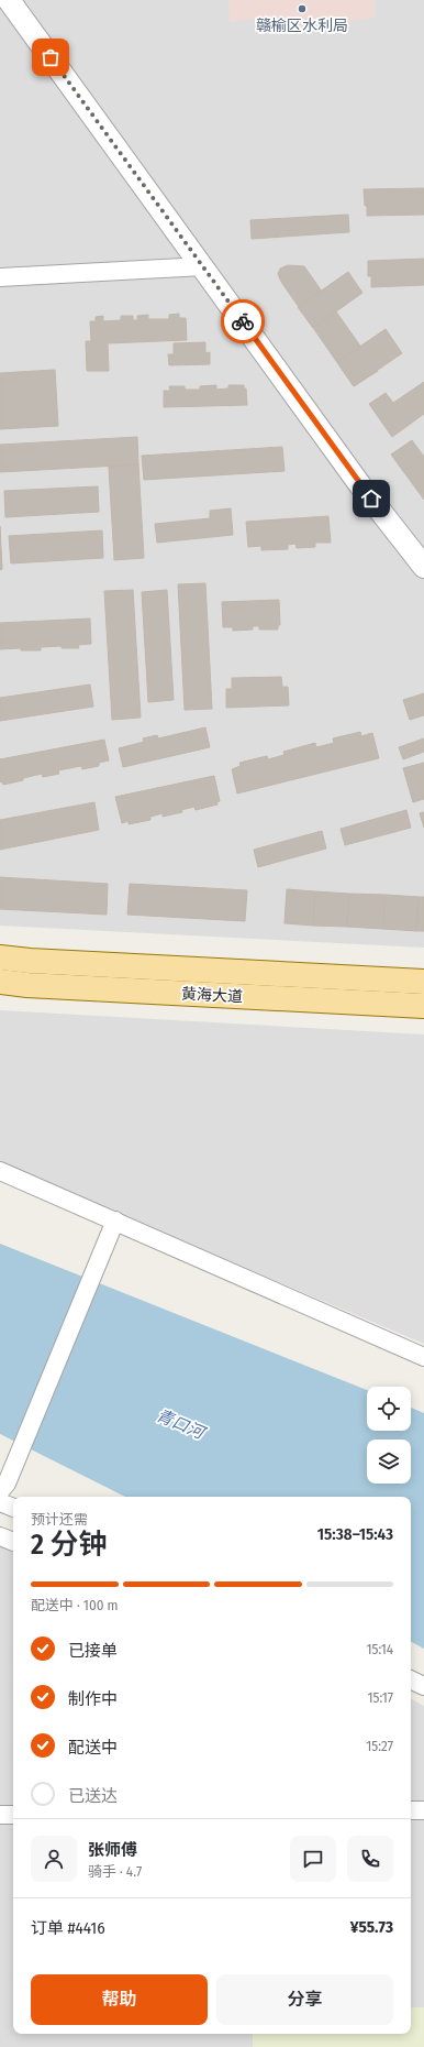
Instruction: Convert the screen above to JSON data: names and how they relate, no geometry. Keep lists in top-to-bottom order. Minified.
{"streets":{"main road":["黄海大道"]},"water":["青口河"],"places":["赣榆区水利局"],"page":{"heading":["2 分钟","预计还需","15:38–15:43"],"panel":["张师傅","骑手 · 4.7","订单 #4416","¥55.73"],"bar":"配送中 · 100 m","list":[["已接单","15:14"],["制作中","15:17"],["配送中","15:27"],"已送达"],"buttons":["帮助","分享"]}}
